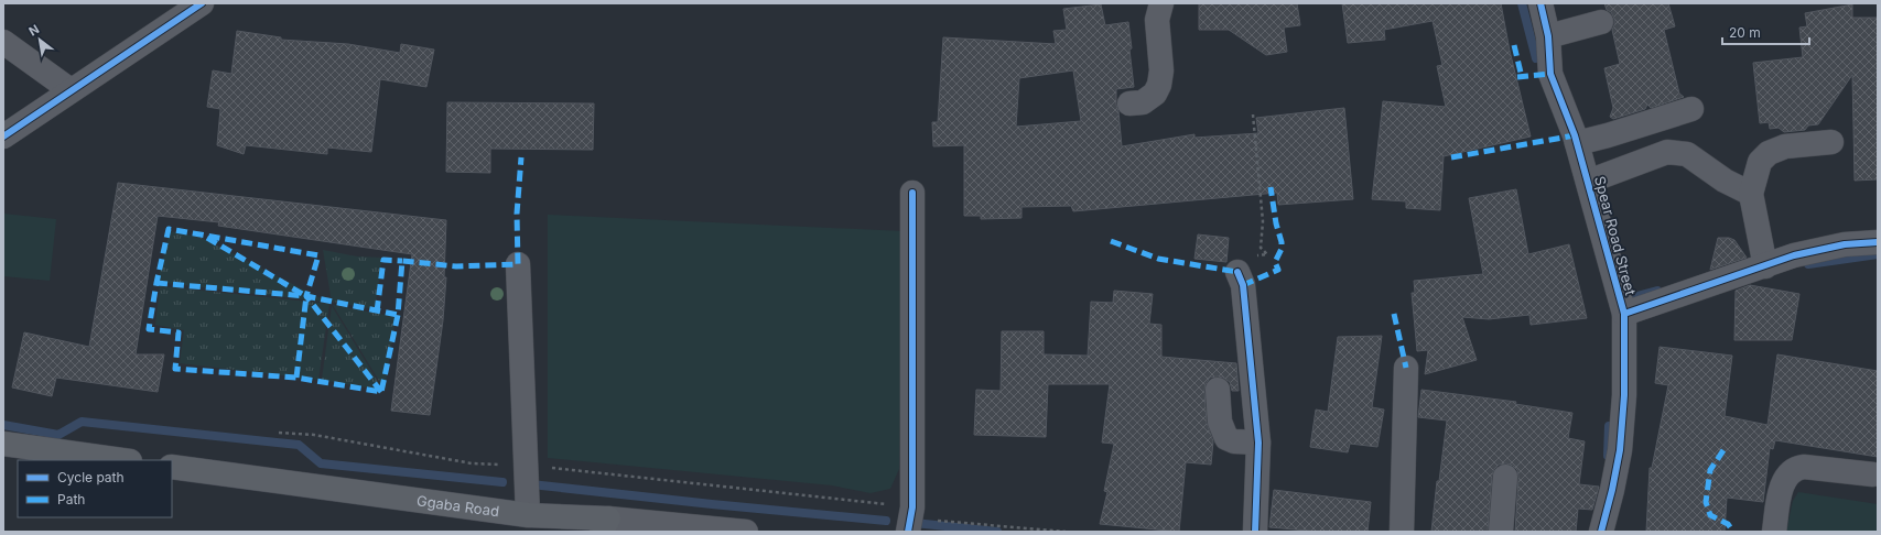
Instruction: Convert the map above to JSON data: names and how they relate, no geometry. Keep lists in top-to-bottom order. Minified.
{"streets":{"main road":["Ggaba Road"],"street":["Spear Road Street"]},"legend":["Cycle path","Path"],"scale_bar":"20 m","north":"top left"}
